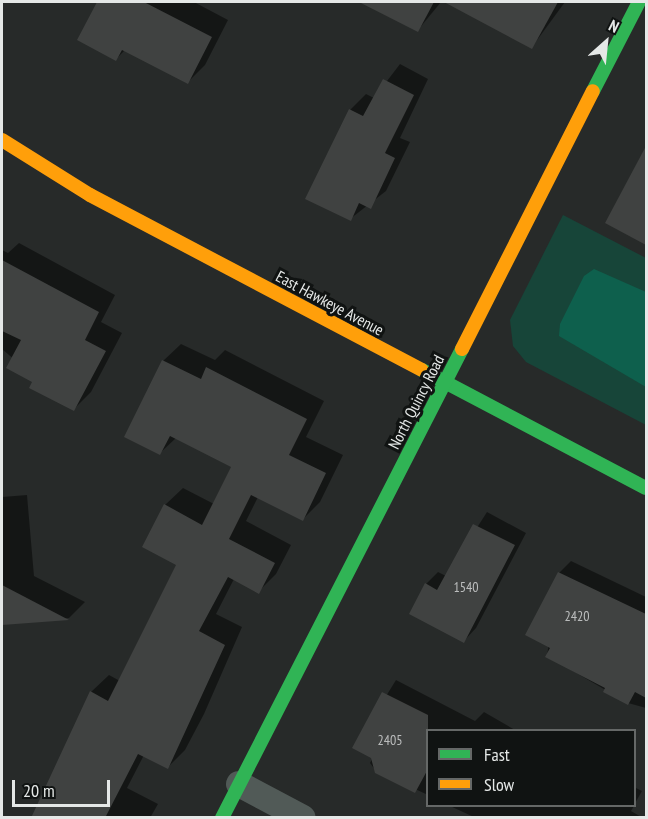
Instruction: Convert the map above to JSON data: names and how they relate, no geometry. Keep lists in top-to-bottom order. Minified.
{"streets":{"street":["East Hawkeye Avenue","North Quincy Road"]},"crossings":[["East Hawkeye Avenue","North Quincy Road"]],"house_numbers":["1540","2420","2405"],"legend":["Fast","Slow"],"scale_bar":"20 m","north":"top right"}
